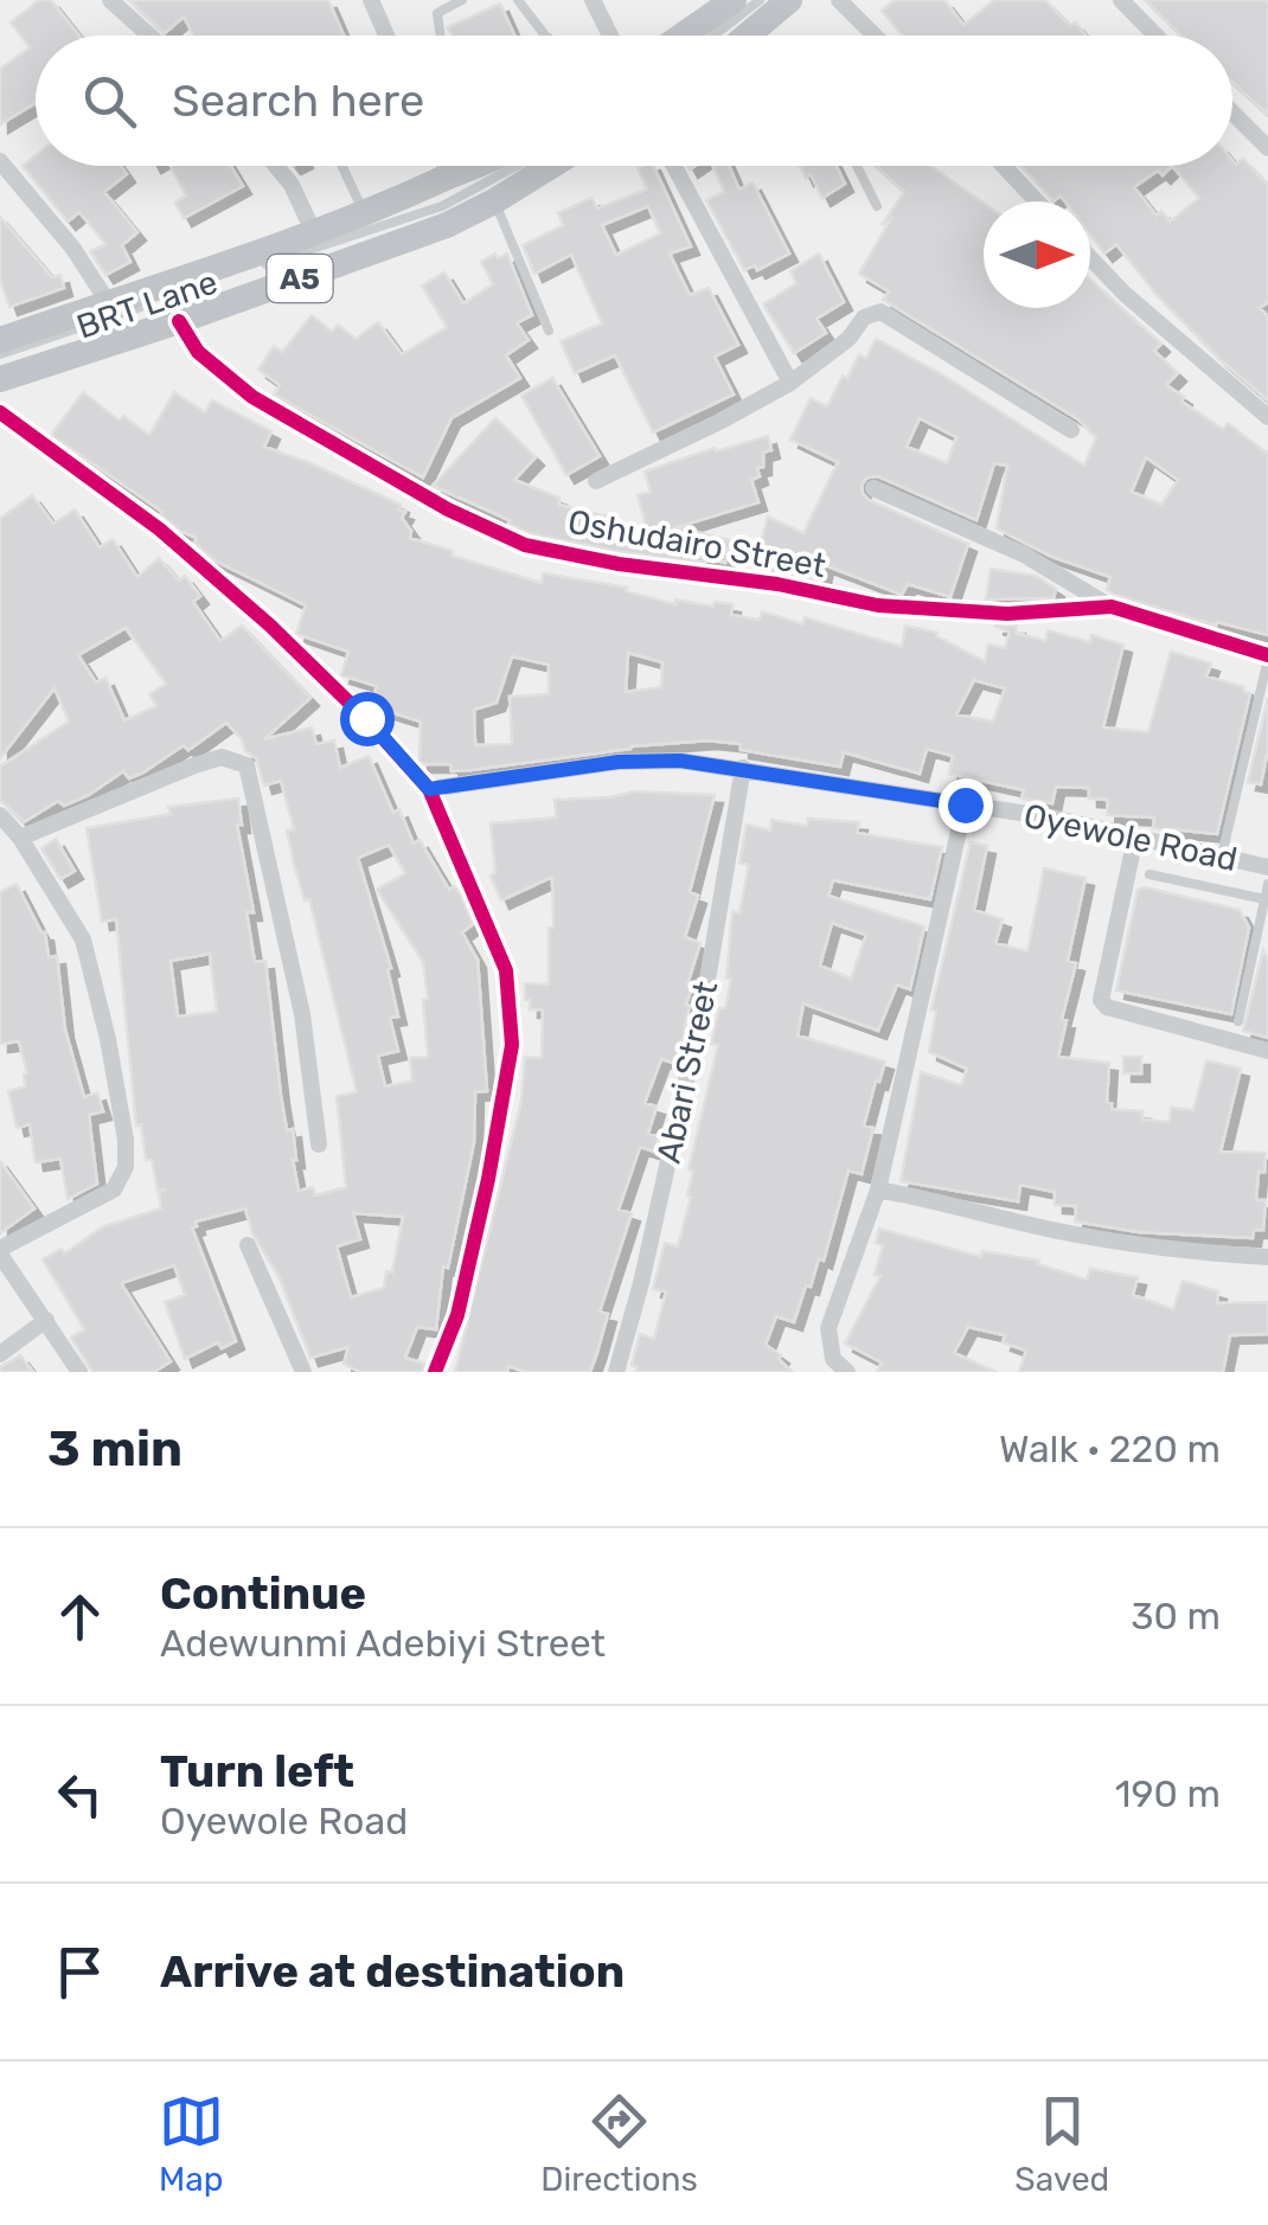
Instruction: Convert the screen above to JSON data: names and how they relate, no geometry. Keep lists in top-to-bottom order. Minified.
{"streets":{"highway":["A5"],"street":["Oshudairo Street","Oyewole Road","Abari Street"],"lane":["BRT Lane"]},"crossings":[["A5","Oshudairo Street"],["Oyewole Road","Abari Street"]],"north":"right","page":{"search":"Search here","heading":["3 min","Walk · 220 m"],"list":[["Continue","Adewunmi Adebiyi Street","30 m"],["Turn left","Oyewole Road","190 m"],"Arrive at destination"],"nav":["Map","Directions","Saved"]}}
